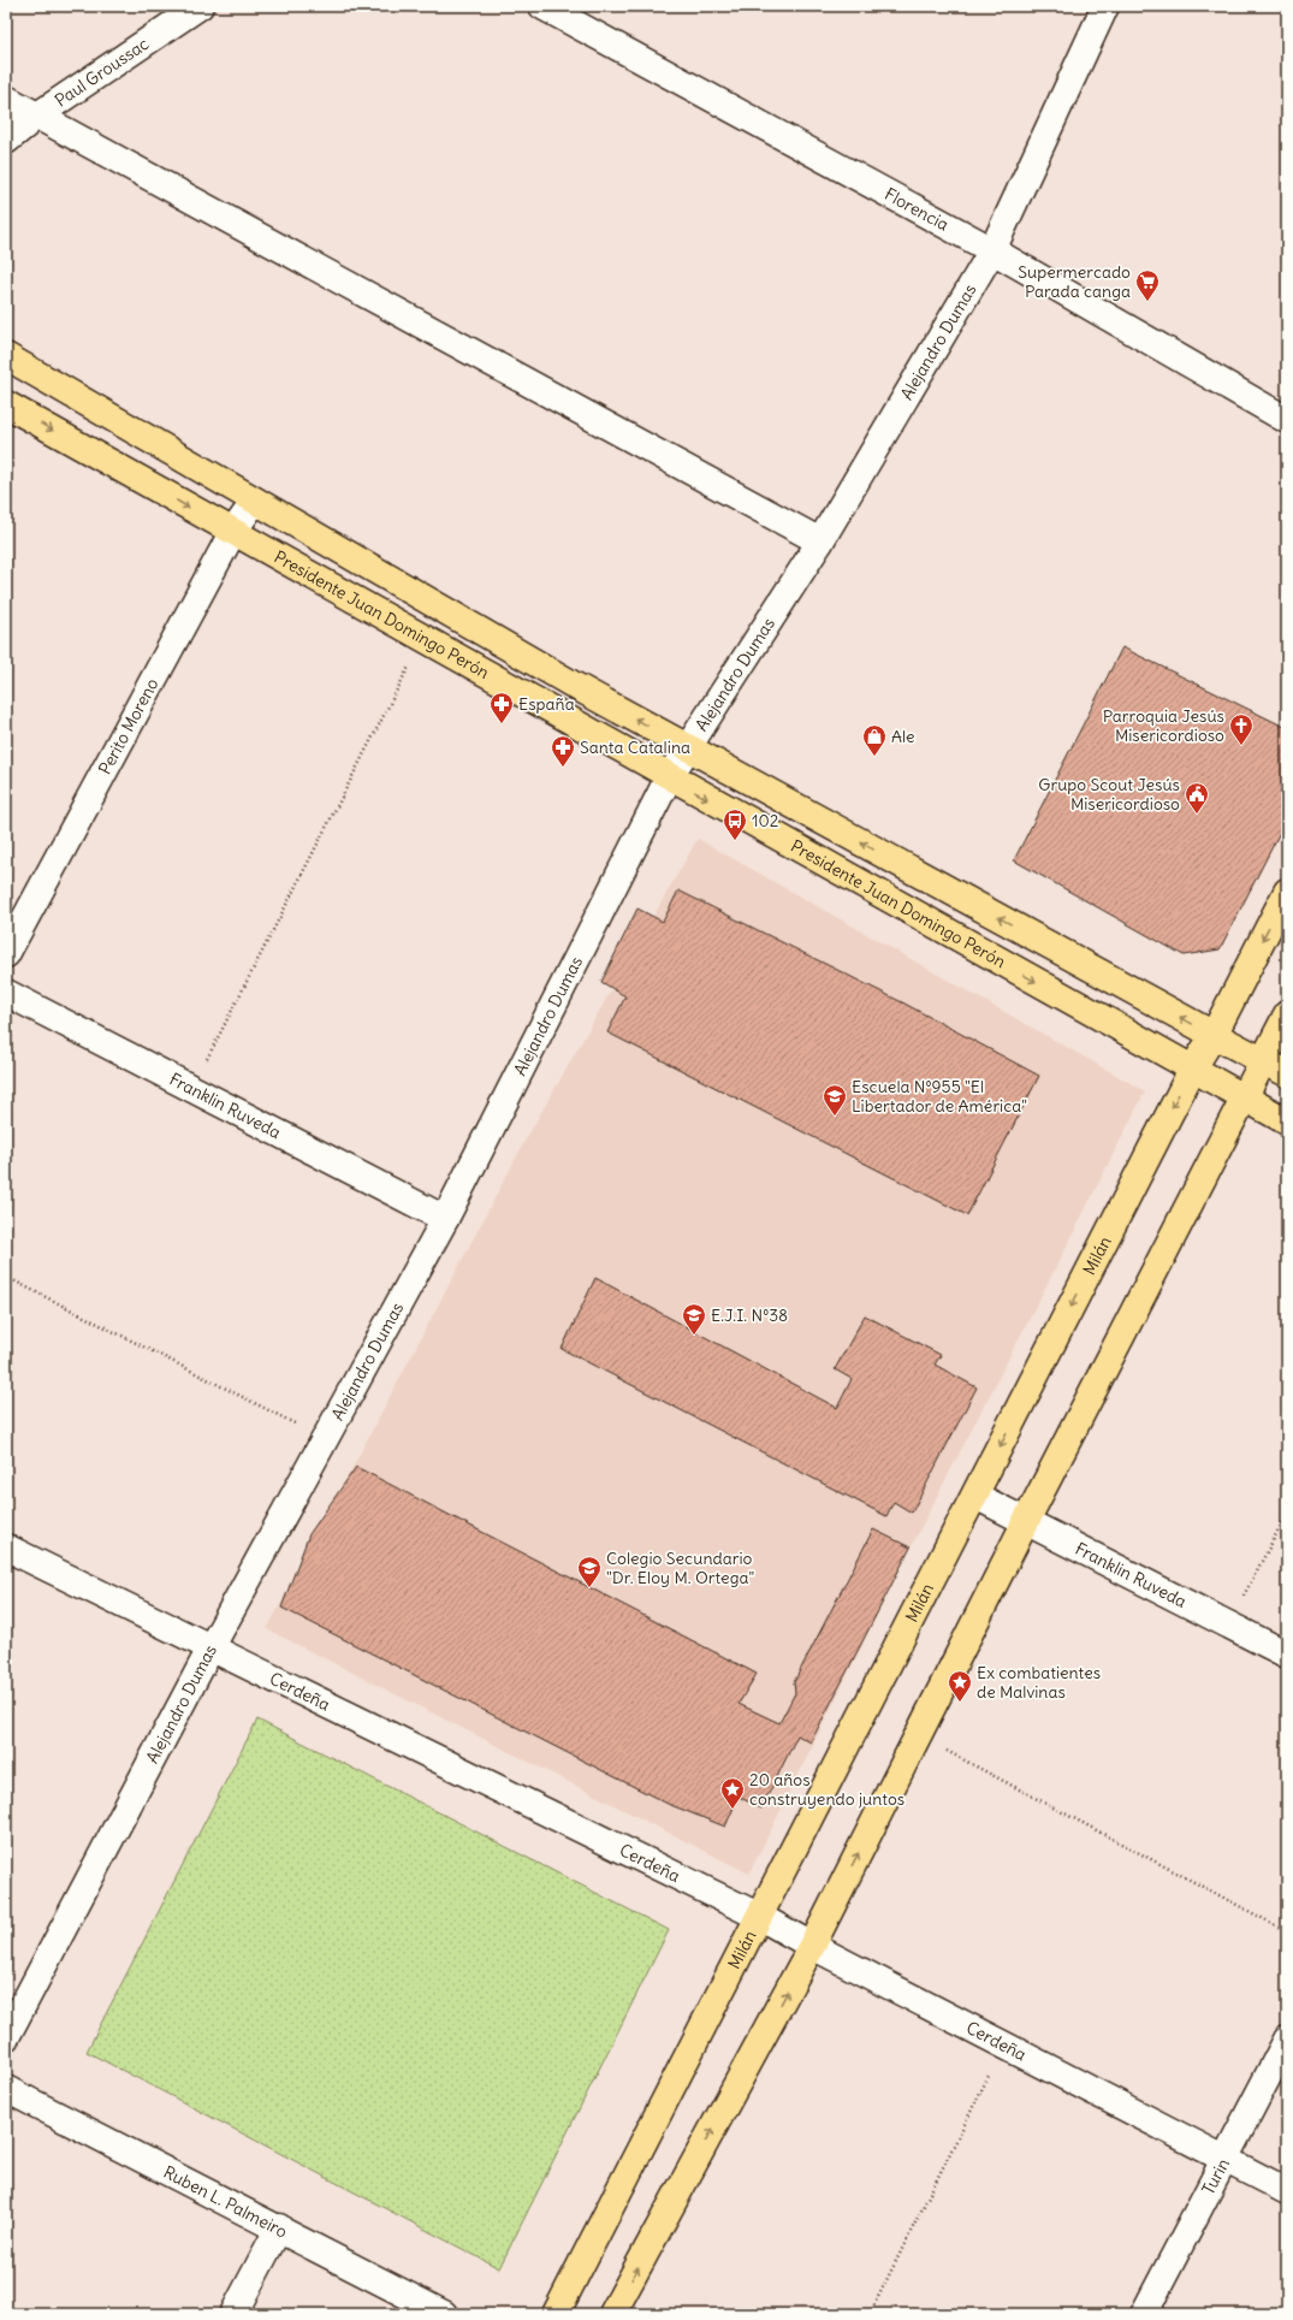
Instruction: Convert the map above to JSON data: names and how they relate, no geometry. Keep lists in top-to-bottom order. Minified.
{"streets":{"main road":["Presidente Juan Domingo Perón","Milán"],"street":["Paul Groussac","Florencia","Alejandro Dumas","Perito Moreno","Franklin Ruveda","Cerdeña","Turin","Ruben L. Palmeiro"]},"crossings":[["Florencia","Alejandro Dumas"],["Alejandro Dumas","Presidente Juan Domingo Perón"],["Alejandro Dumas","Franklin Ruveda"],["Alejandro Dumas","Cerdeña"],["Presidente Juan Domingo Perón","Perito Moreno"],["Presidente Juan Domingo Perón","Milán"],["Franklin Ruveda","Milán"],["Milán","Cerdeña"],["Cerdeña","Turin"]],"places":{"supermarket":["Supermercado Parada canga"],"pharmacy":["España","Santa Catalina"],"church":["Parroquia Jesús Misericordioso"],"shop":["Ale"],"public building":["Grupo Scout Jesús Misericordioso"],"bus stop":["102"],"school or university":["Escuela Nº955 \"El Libertador de América\"","E.J.I. Nº38","Colegio Secundario \"Dr. Eloy M. Ortega\""],"place":["Ex combatientes de Malvinas","20 años construyendo juntos"]}}
